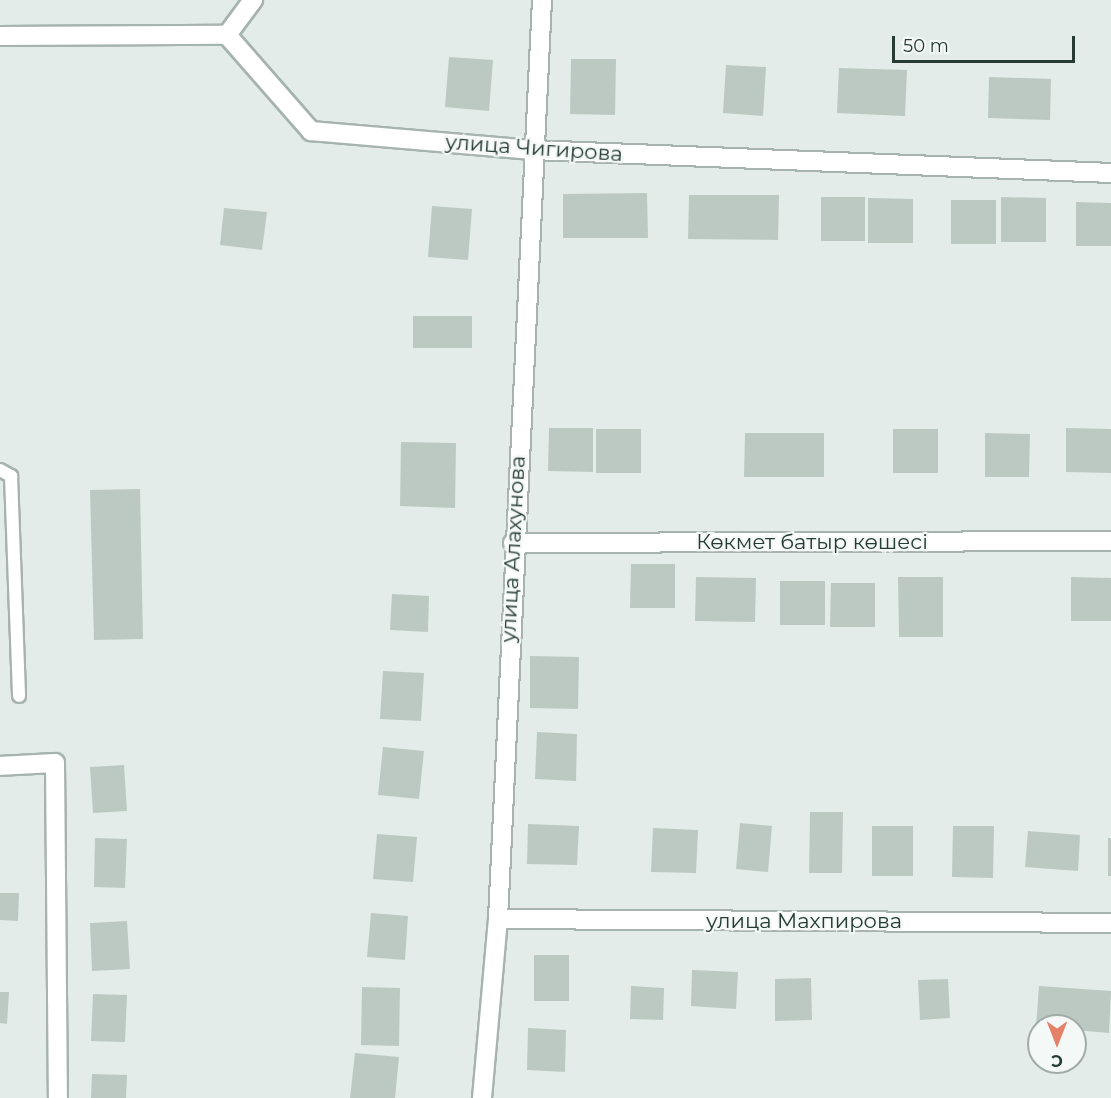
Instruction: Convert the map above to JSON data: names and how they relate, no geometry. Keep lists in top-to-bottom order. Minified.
{"streets":{"street":["улица Чигирова","Көкмет батыр көшесі","улица Алахунова","улица Махпирова"]},"crossings":[["улица Чигирова","улица Алахунова"],["Көкмет батыр көшесі","улица Алахунова"],["улица Алахунова","улица Махпирова"]],"scale_bar":"50 m","north":"bottom"}
